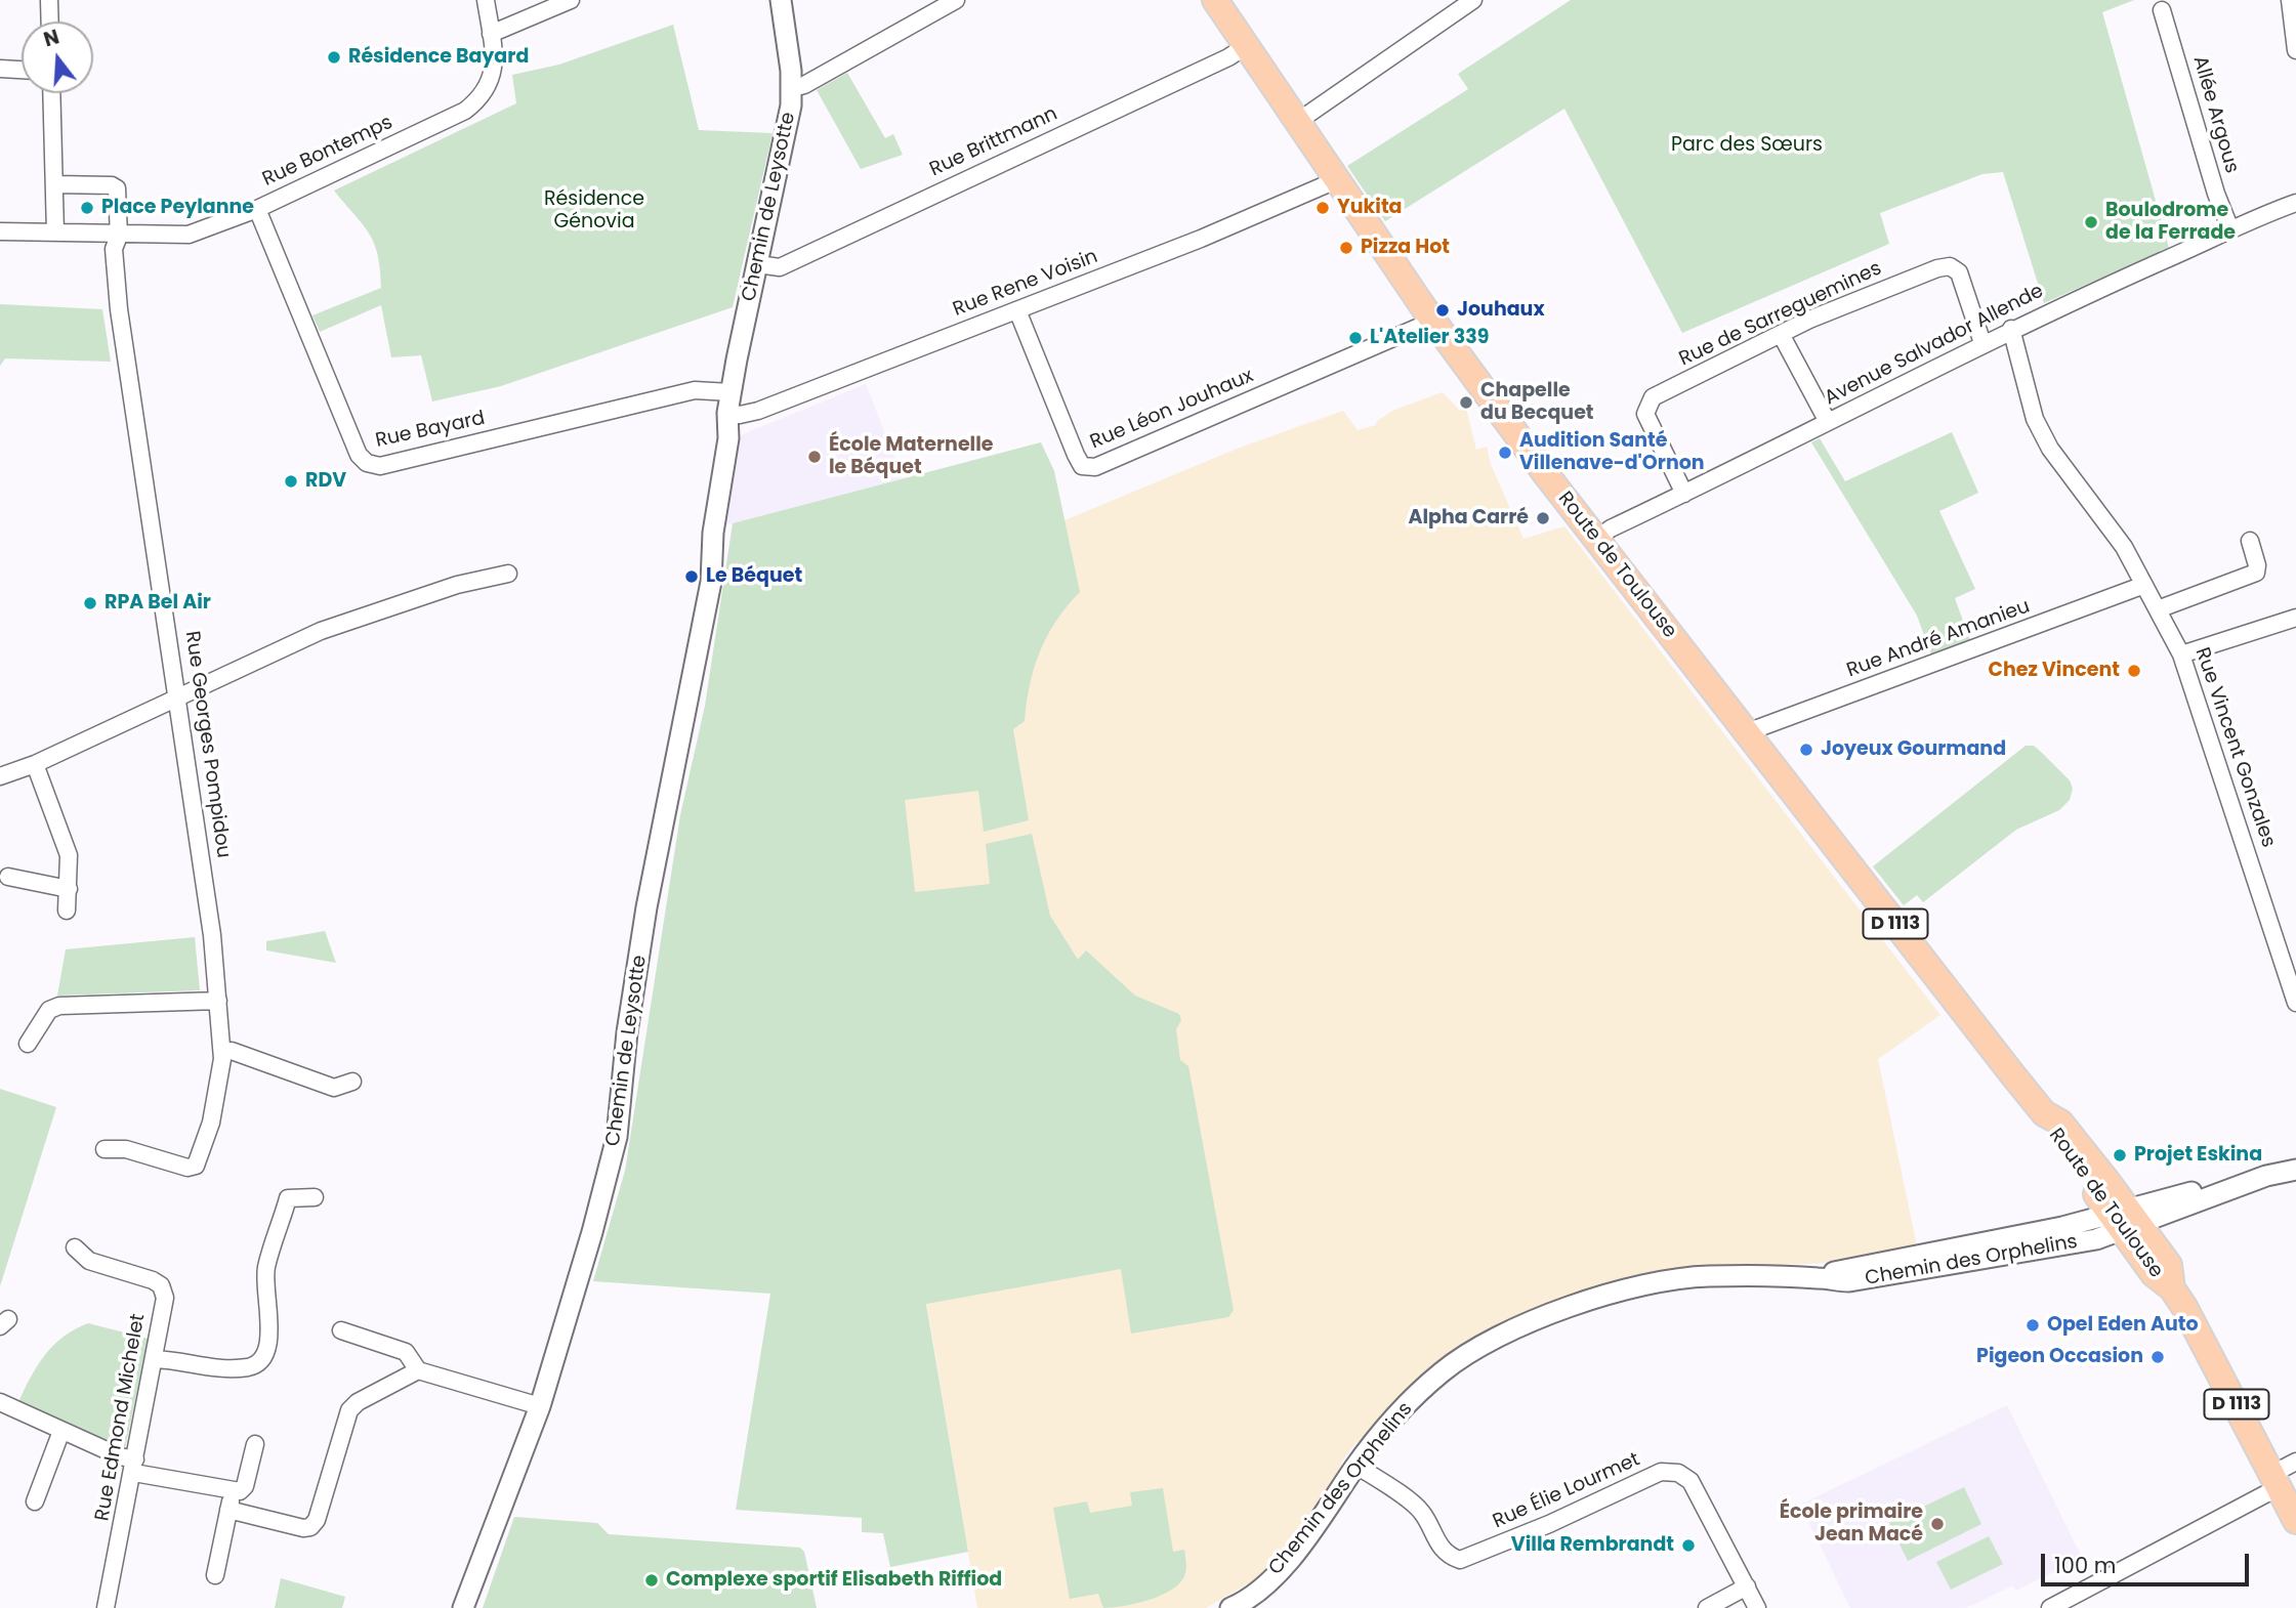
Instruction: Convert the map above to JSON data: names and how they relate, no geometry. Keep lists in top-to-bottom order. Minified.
{"streets":{"main road":["Route de Toulouse","D 1113"],"street":["Allée Argous","Rue Brittmann","Rue Bontemps","Chemin de Leysotte","Rue Rene Voisin","Rue de Sarreguemines","Avenue Salvador Allende","Rue Léon Jouhaux","Rue Bayard","Rue André Amanieu","Rue Georges Pompidou","Rue Vincent Gonzales","Chemin des Orphelins","Rue Edmond Michelet","Rue Élie Lourmet"]},"crossings":[["Allée Argous","Avenue Salvador Allende"],["Rue Brittmann","Chemin de Leysotte"],["Rue Brittmann","Route de Toulouse"],["Rue Bontemps","Rue Bayard"],["Rue Bontemps","Rue Georges Pompidou"],["Chemin de Leysotte","Rue Rene Voisin"],["Chemin de Leysotte","Rue Bayard"],["Rue Rene Voisin","Rue Léon Jouhaux"],["Rue Rene Voisin","Route de Toulouse"],["Rue de Sarreguemines","Avenue Salvador Allende"],["Avenue Salvador Allende","Route de Toulouse"],["Avenue Salvador Allende","Rue Vincent Gonzales"],["Rue Léon Jouhaux","Route de Toulouse"],["Route de Toulouse","Rue André Amanieu"],["Route de Toulouse","Chemin des Orphelins"],["Rue André Amanieu","Rue Vincent Gonzales"],["Chemin des Orphelins","Rue Élie Lourmet"]],"parks":["Parc des Sœurs","Résidence Génovia"],"places":["Résidence Bayard","Place Peylanne","Yukita","Boulodrome de la Ferrade","Pizza Hot","Jouhaux","L'Atelier 339","Chapelle du Becquet","Audition Santé Villenave-d'Ornon","École Maternelle le Béquet","RDV","Alpha Carré","Le Béquet","RPA Bel Air","Chez Vincent","Joyeux Gourmand","Projet Eskina","Opel Eden Auto","Pigeon Occasion","École primaire Jean Macé","Villa Rembrandt","Complexe sportif Elisabeth Riffiod"],"scale_bar":"100 m","north":"top"}
